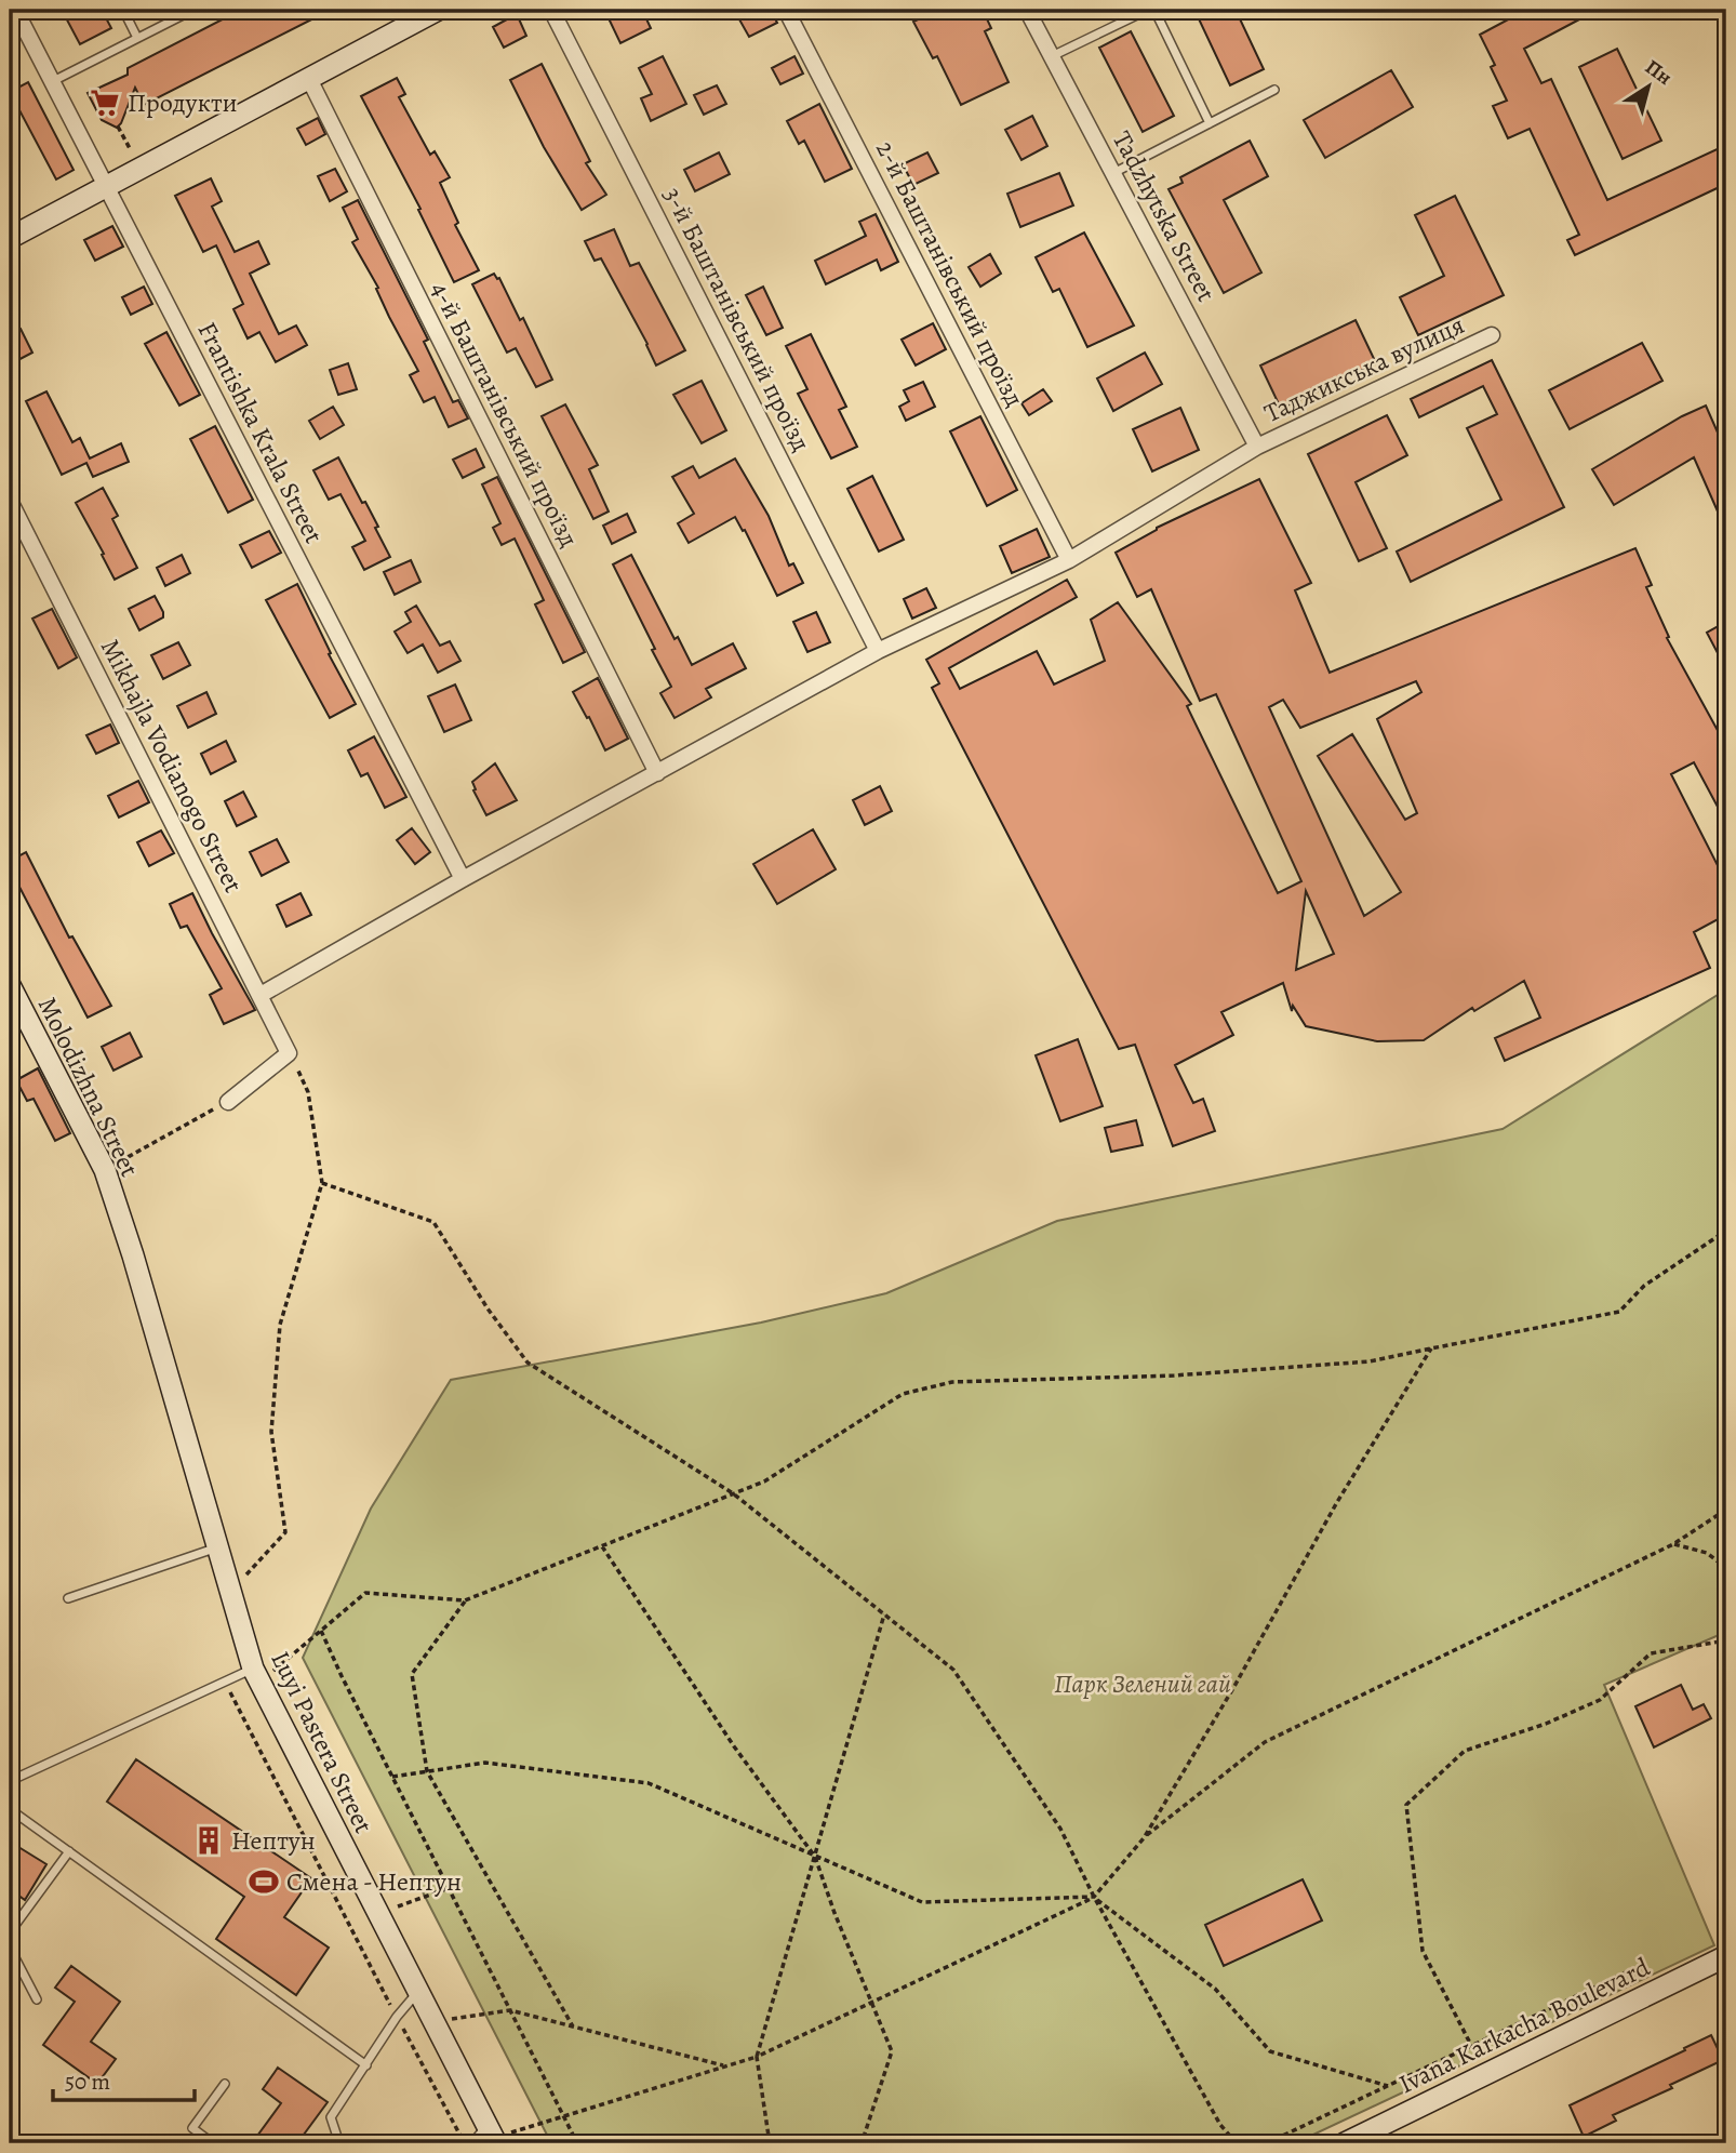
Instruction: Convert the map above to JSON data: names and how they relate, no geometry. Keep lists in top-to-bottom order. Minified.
{"streets":{"street":["Tadzhytska Street","2-й Баштанівський проїзд","3-й Баштанівський проїзд","Таджикська вулиця","4-й Баштанівський проїзд","Frantishka Krala Street","Mikhajla Vodianogo Street","Molodizhna Street","Luyi Pastera Street","Ivana Karkacha Boulevard"]},"crossings":[["Tadzhytska Street","Таджикська вулиця"],["2-й Баштанівський проїзд","Таджикська вулиця"],["3-й Баштанівський проїзд","Таджикська вулиця"],["Таджикська вулиця","4-й Баштанівський проїзд"],["Таджикська вулиця","Frantishka Krala Street"],["Таджикська вулиця","Mikhajla Vodianogo Street"],["Molodizhna Street","Luyi Pastera Street"]],"parks":["Парк Зелений гай"],"places":{"supermarket":["Продукти"],"building":["Нептун"],"sports":["Смена - Нептун"]},"scale_bar":"50 m","north":"top right"}
